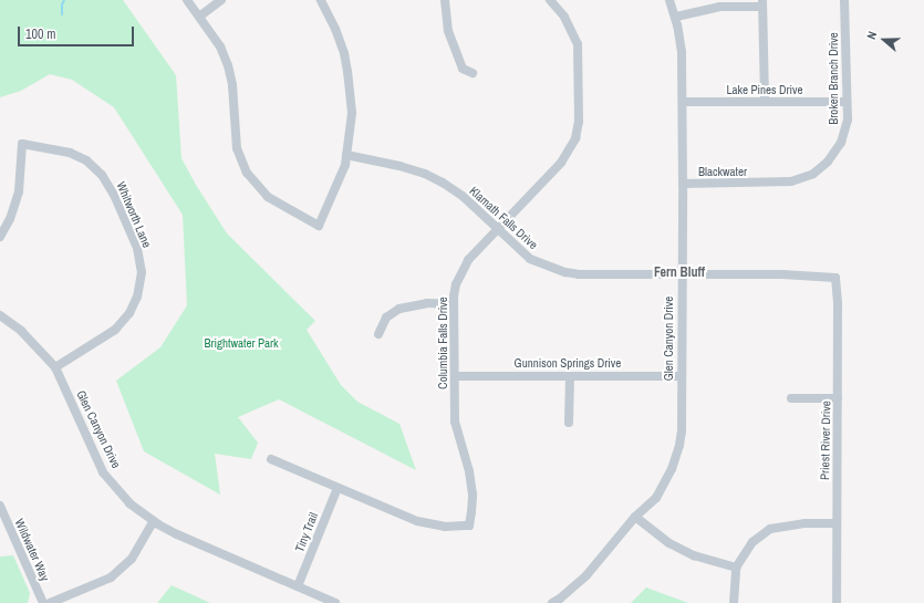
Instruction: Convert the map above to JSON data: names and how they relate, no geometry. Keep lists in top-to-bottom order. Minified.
{"streets":{"street":["Broken Branch Drive","Lake Pines Drive","Blackwater","Whitworth Lane","Klamath Falls Drive","Glen Canyon Drive","Columbia Falls Drive","Gunnison Springs Drive","Priest River Drive","Tiny Trail","Wildwater Way"]},"crossings":[["Broken Branch Drive","Lake Pines Drive"],["Broken Branch Drive","Blackwater"],["Lake Pines Drive","Glen Canyon Drive"],["Blackwater","Glen Canyon Drive"],["Whitworth Lane","Glen Canyon Drive"],["Klamath Falls Drive","Glen Canyon Drive"],["Klamath Falls Drive","Columbia Falls Drive"],["Klamath Falls Drive","Priest River Drive"],["Glen Canyon Drive","Gunnison Springs Drive"],["Glen Canyon Drive","Tiny Trail"],["Columbia Falls Drive","Gunnison Springs Drive"],["Columbia Falls Drive","Tiny Trail"]],"districts":["Fern Bluff"],"parks":["Brightwater Park"],"scale_bar":"100 m","north":"left"}
